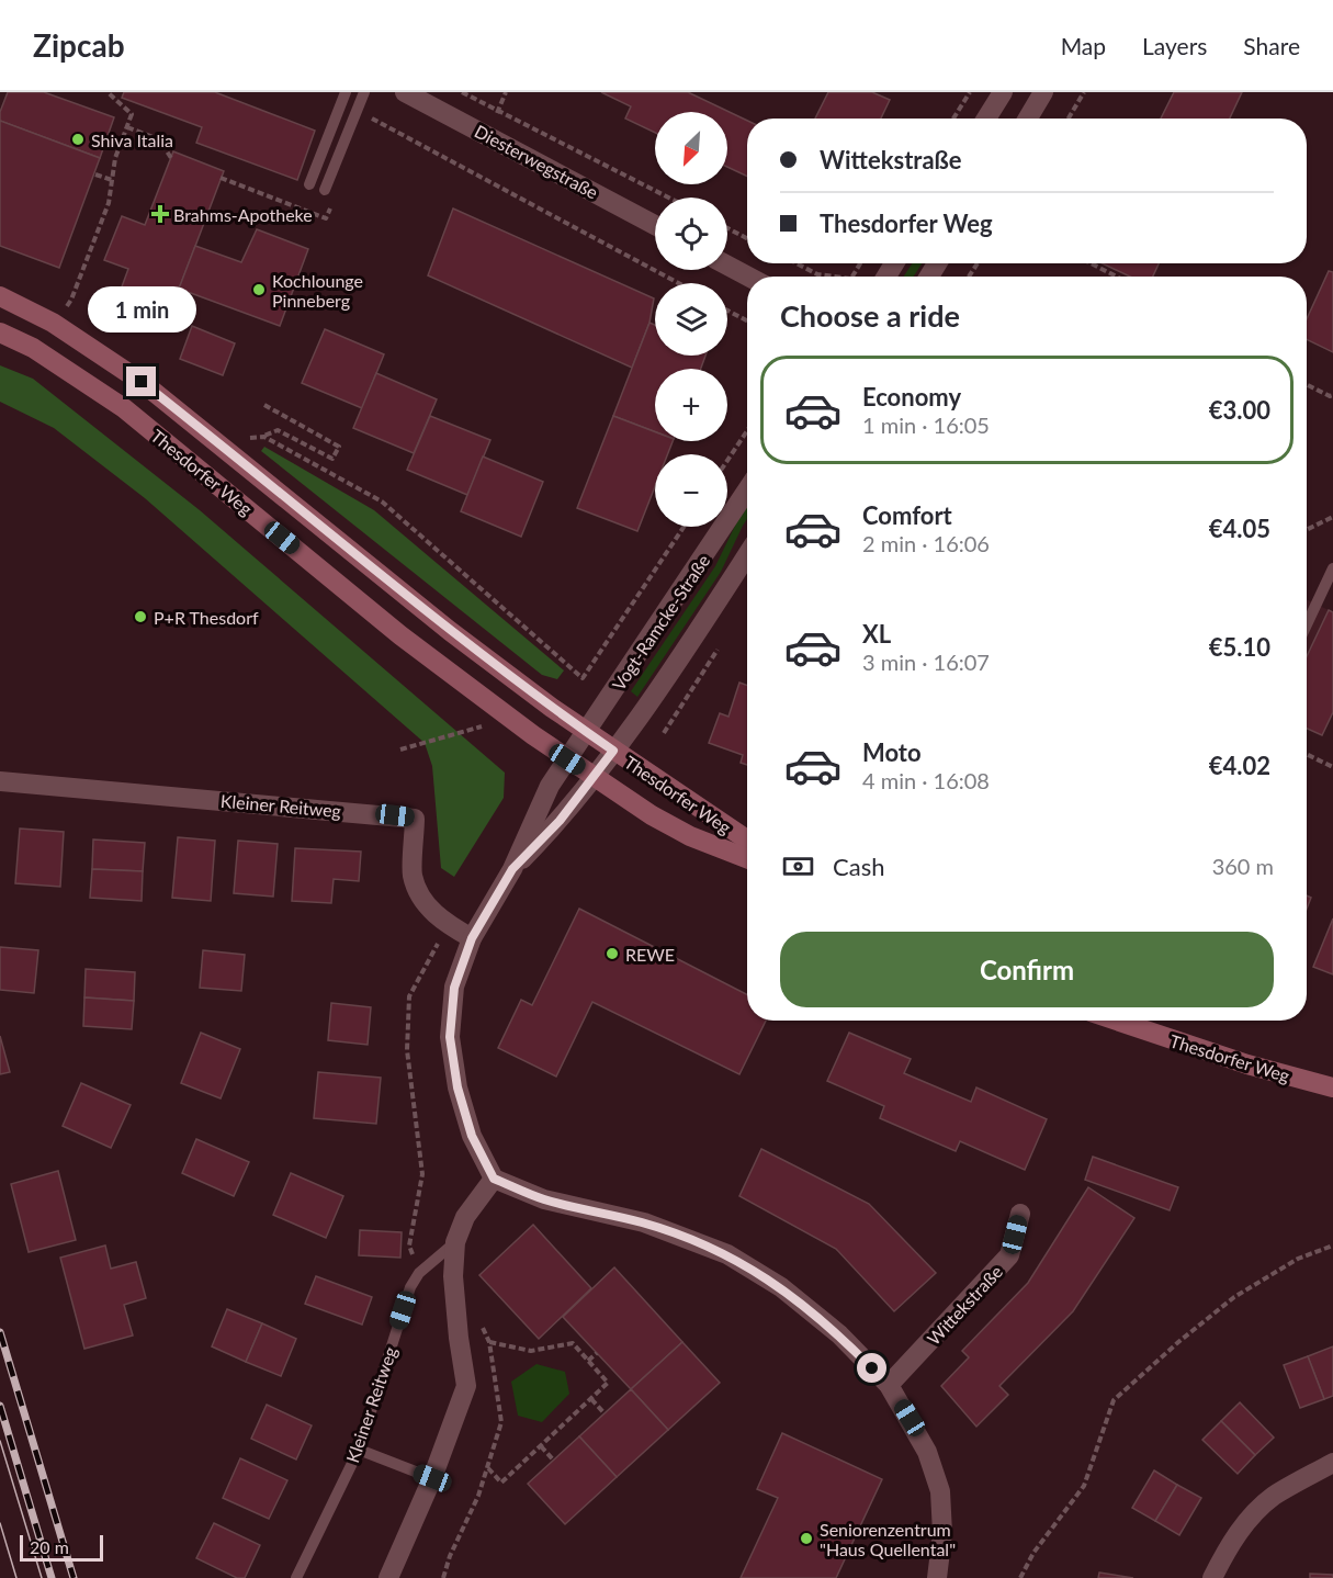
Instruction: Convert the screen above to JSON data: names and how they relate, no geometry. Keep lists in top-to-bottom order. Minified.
{"streets":{"street":["Diesterwegstraße","Thesdorfer Weg","Vogt-Ramcke-Straße","Kleiner Reitweg","Wittekstraße"]},"crossings":[["Thesdorfer Weg","Vogt-Ramcke-Straße"]],"places":{"other":["Shiva Italia","Kochlounge Pinneberg","P+R Thesdorf","REWE","Seniorenzentrum \"Haus Quellental\""],"health":["Brahms-Apotheke"]},"scale_bar":"20 m","north":"bottom left","page":{"header":"Zipcab","nav":["Map","Layers","Share"],"map_buttons":["+","−"],"banner":["Wittekstraße","Thesdorfer Weg"],"heading":"Choose a ride","bubble":"1 min","list":[{"name":"Economy","note":"1 min · 16:05","value":"€3.00"},{"name":"Comfort","note":"2 min · 16:06","value":"€4.05"},{"name":"XL","note":"3 min · 16:07","value":"€5.10"},{"name":"Moto","note":"4 min · 16:08","value":"€4.02"}],"pay":["Cash","360 m"],"buttons":"Confirm","scale":"20 m"}}
